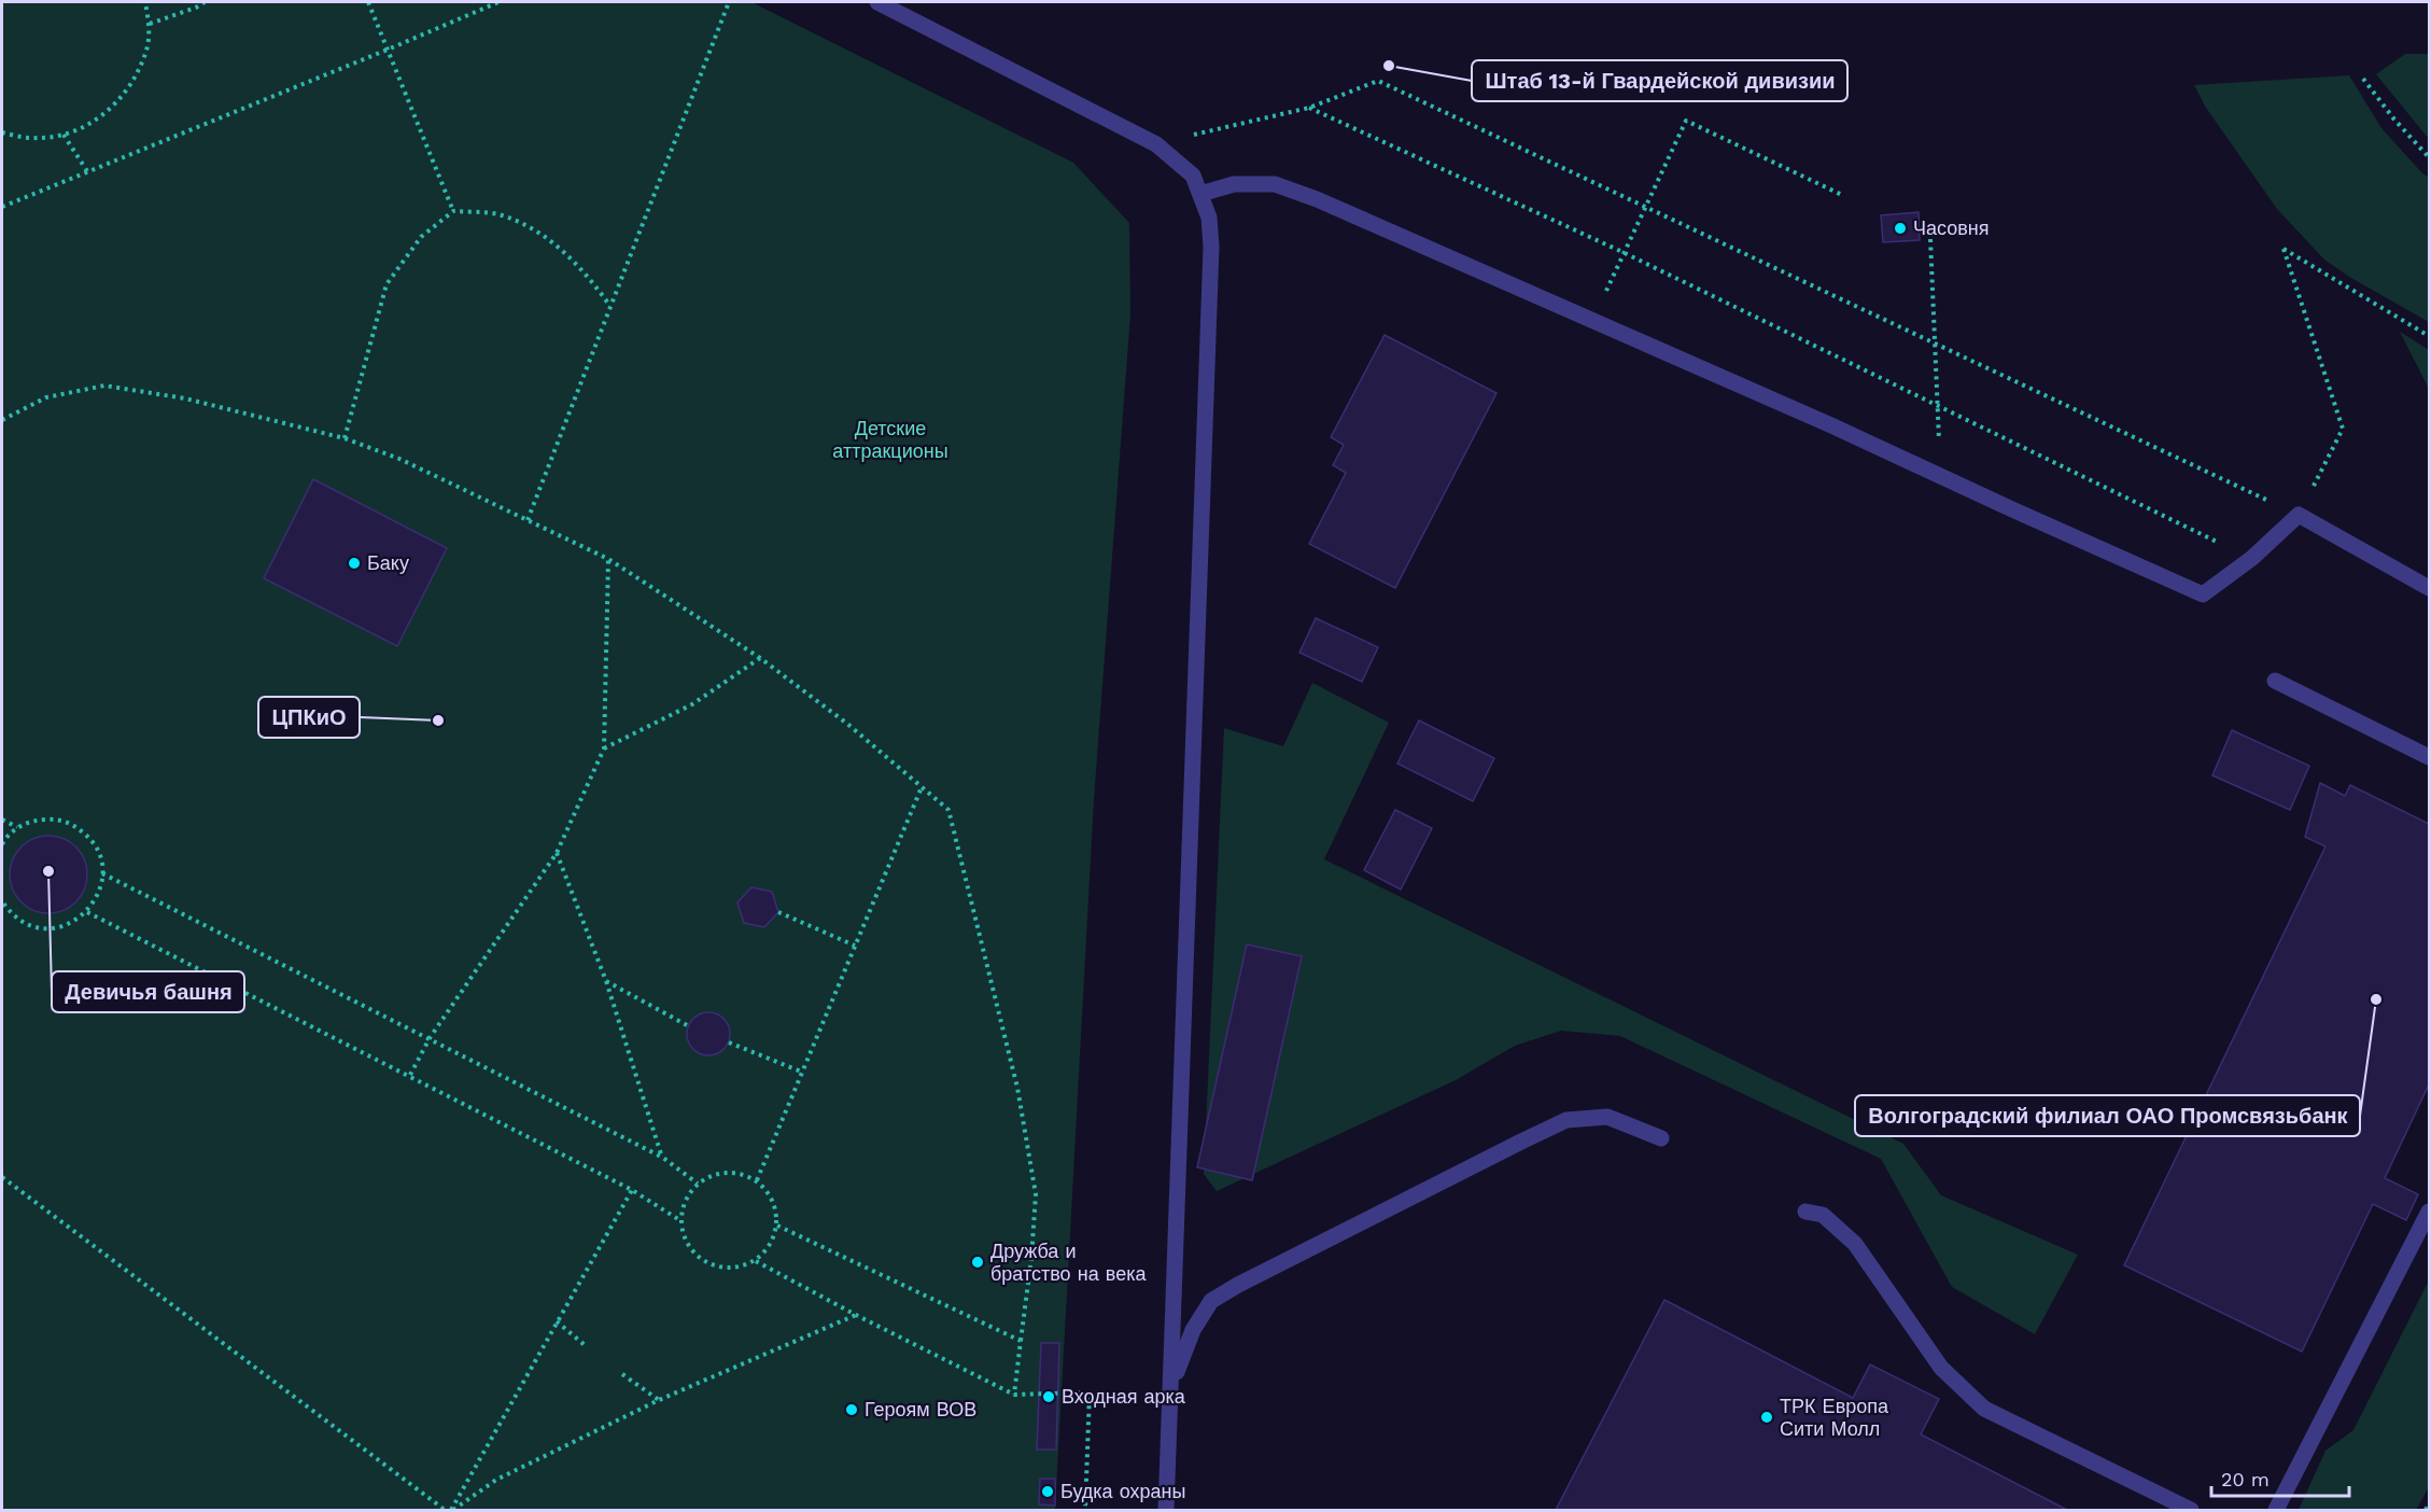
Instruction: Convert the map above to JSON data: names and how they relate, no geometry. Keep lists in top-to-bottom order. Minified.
{"parks":["Детские аттракционы"],"places":["Штаб 13-й Гвардейской дивизии","Часовня","Баку","ЦПКиО","Девичья башня","Волгоградский филиал ОАО Промсвязьбанк","Дружба и братство на века","Входная арка","Героям ВОВ","ТРК Европа Сити Молл","Будка охраны"],"scale_bar":"20 m"}
